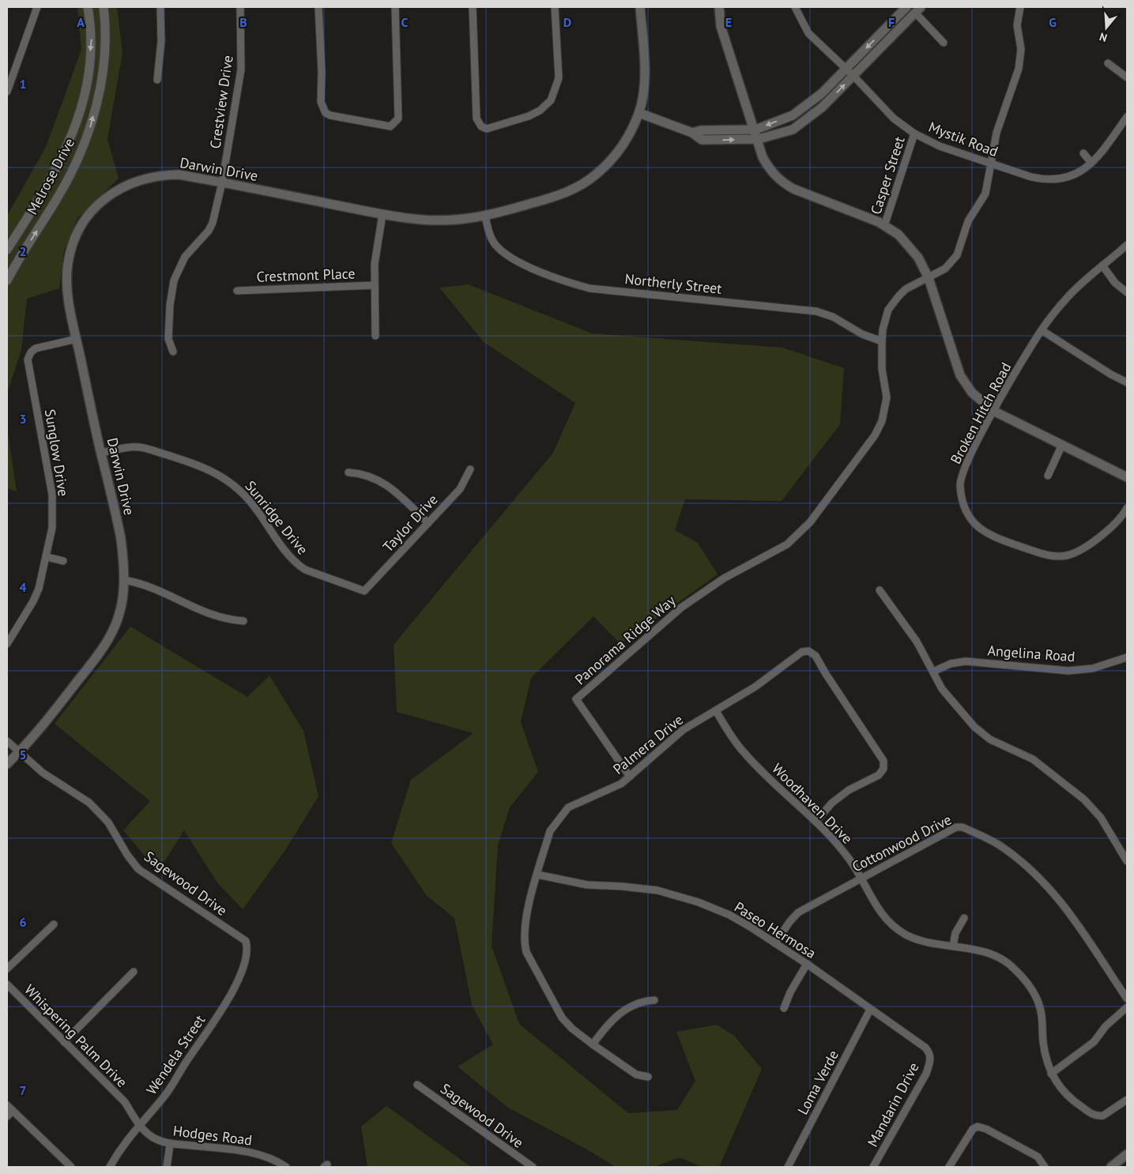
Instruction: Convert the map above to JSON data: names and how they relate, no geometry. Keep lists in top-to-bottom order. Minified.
{"streets":{"street":["Crestview Drive","Mystik Road","Darwin Drive","Casper Street","Melrose Drive","Crestmont Place","Northerly Street","Broken Hitch Road","Sunglow Drive","Sunridge Drive","Taylor Drive","Panorama Ridge Way","Angelina Road","Palmera Drive","Woodhaven Drive","Cottonwood Drive","Sagewood Drive","Paseo Hermosa","Whispering Palm Drive","Wendela Street","Loma Verde","Mandarin Drive","Hodges Road"]},"crossings":[["Crestview Drive","Darwin Drive"],["Mystik Road","Casper Street"],["Darwin Drive","Northerly Street"],["Darwin Drive","Sunglow Drive"],["Darwin Drive","Sunridge Drive"],["Darwin Drive","Sagewood Drive"],["Northerly Street","Panorama Ridge Way"],["Sunridge Drive","Taylor Drive"],["Panorama Ridge Way","Palmera Drive"],["Palmera Drive","Woodhaven Drive"],["Palmera Drive","Paseo Hermosa"],["Woodhaven Drive","Cottonwood Drive"],["Cottonwood Drive","Paseo Hermosa"],["Sagewood Drive","Wendela Street"],["Paseo Hermosa","Loma Verde"],["Paseo Hermosa","Mandarin Drive"],["Whispering Palm Drive","Wendela Street"],["Whispering Palm Drive","Hodges Road"],["Wendela Street","Hodges Road"]],"north":"bottom","grid":{"columns":["A","B","C","D","E","F","G"],"rows":["1","2","3","4","5","6","7"]}}
